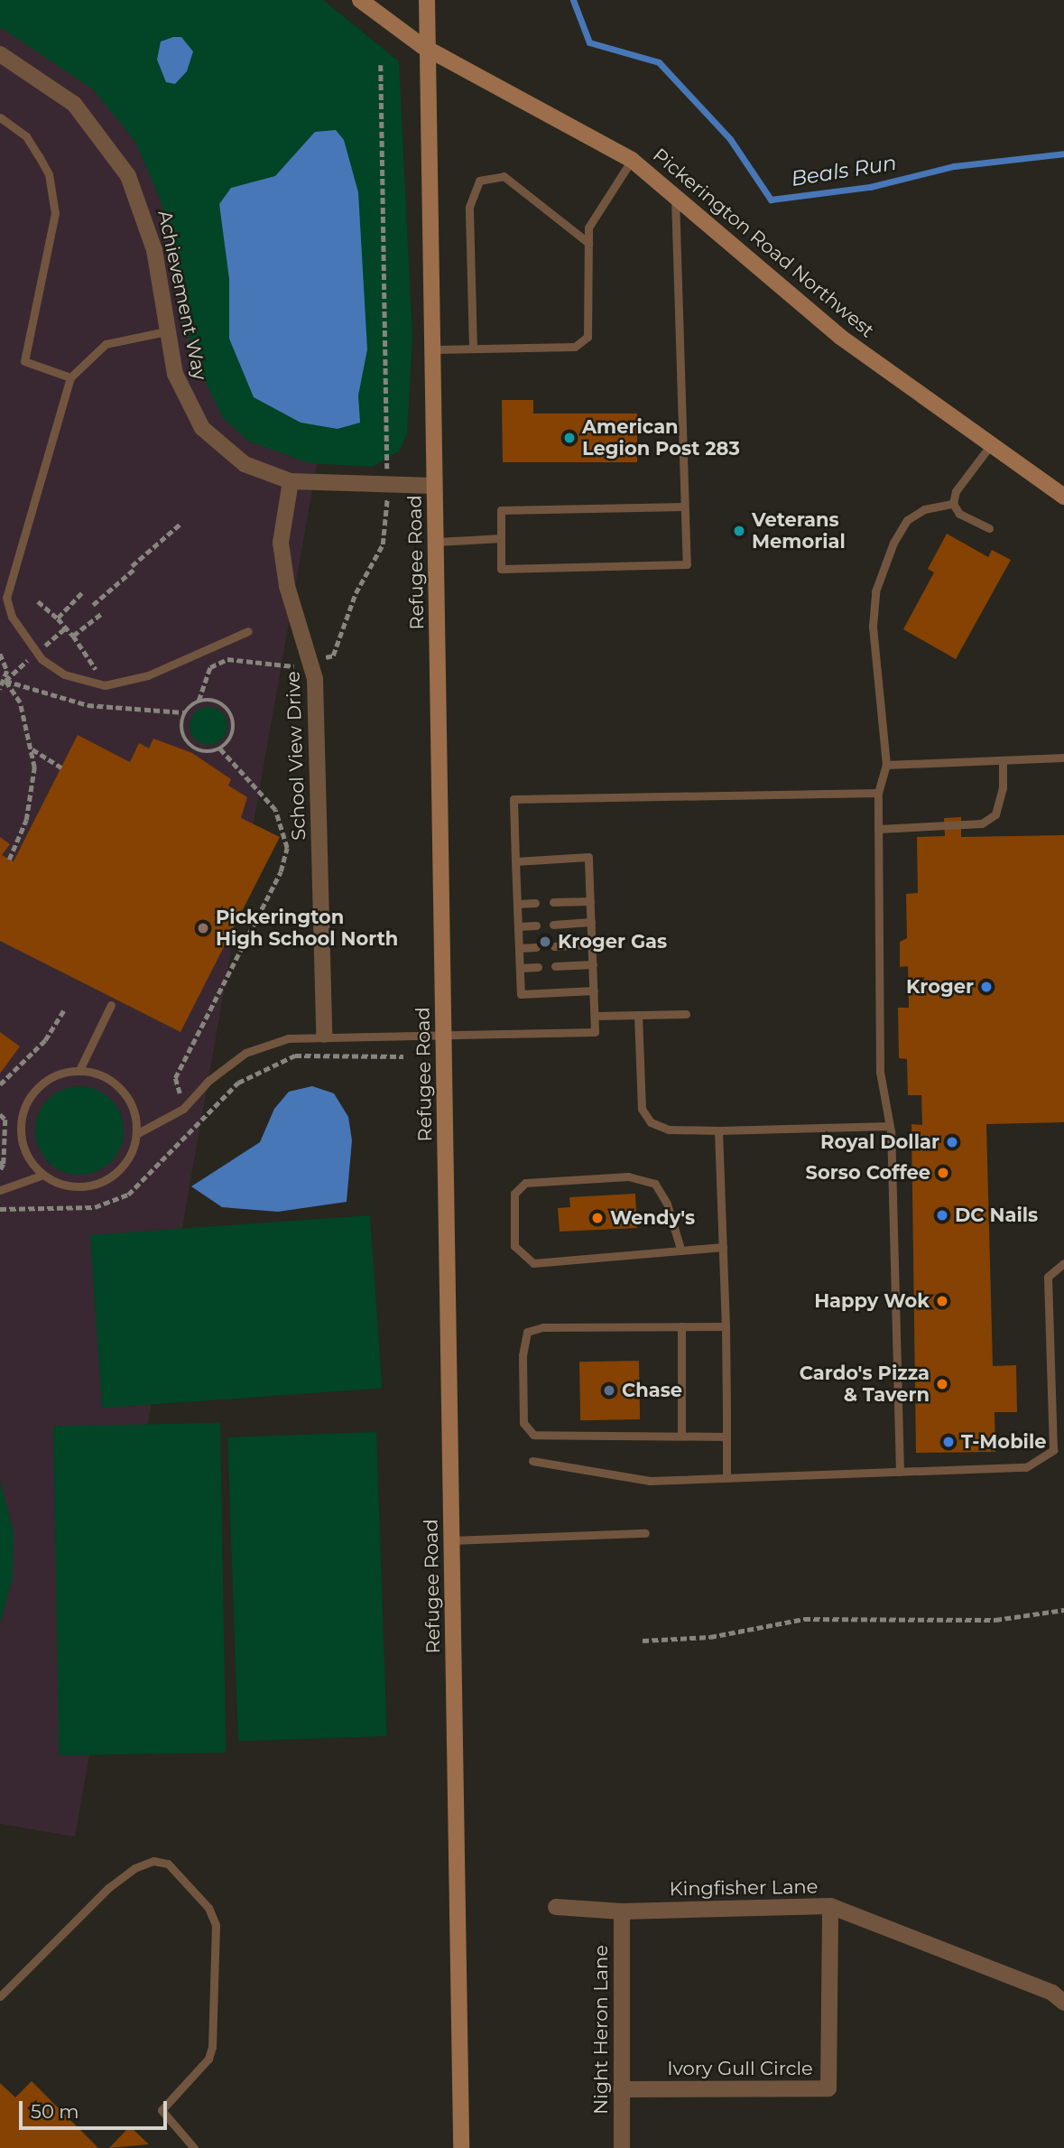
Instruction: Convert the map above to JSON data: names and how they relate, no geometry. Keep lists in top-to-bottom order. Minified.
{"streets":{"main road":["Pickerington Road Northwest","Refugee Road"],"street":["Achievement Way","School View Drive","Kingfisher Lane","Night Heron Lane","Ivory Gull Circle"]},"crossings":[["Pickerington Road Northwest","Refugee Road"],["Achievement Way","Refugee Road"],["Achievement Way","School View Drive"],["Kingfisher Lane","Night Heron Lane"],["Kingfisher Lane","Ivory Gull Circle"],["Night Heron Lane","Ivory Gull Circle"]],"water":["Beals Run"],"places":["American Legion Post 283","Veterans Memorial","Pickerington High School North","Kroger Gas","Kroger","Royal Dollar","Sorso Coffee","DC Nails","Wendy's","Happy Wok","Cardo's Pizza & Tavern","Chase","T-Mobile"],"scale_bar":"50 m"}
